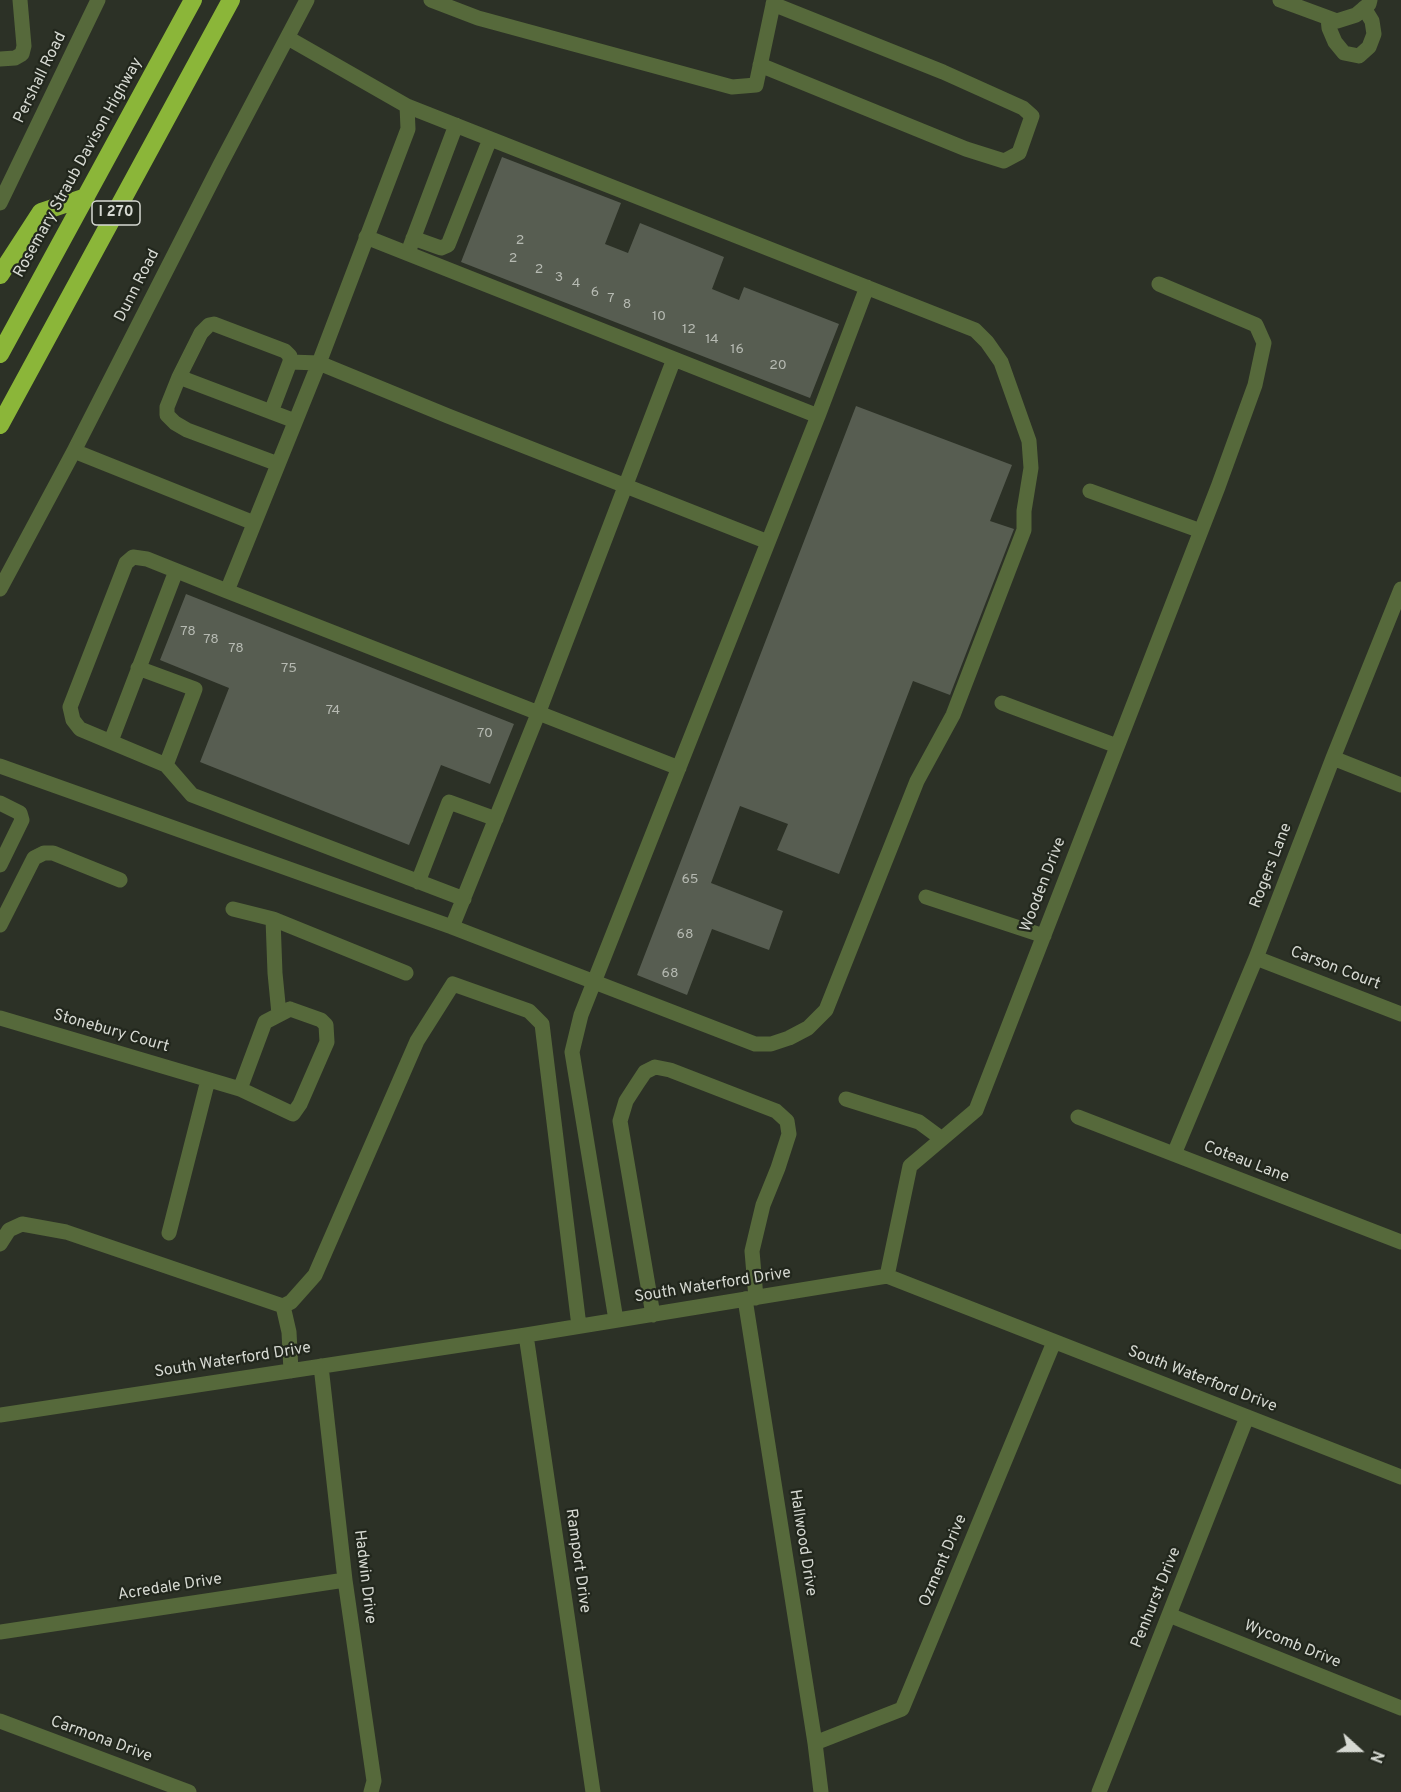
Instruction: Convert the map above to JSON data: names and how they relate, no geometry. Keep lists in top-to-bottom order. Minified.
{"streets":{"highway":["Rosemary Straub Davison Highway","I 270"],"street":["Pershall Road","Dunn Road","Rogers Lane","Wooden Drive","Carson Court","Stonebury Court","Coteau Lane","South Waterford Drive","Hallwood Drive","Ramport Drive","Ozment Drive","Hadwin Drive","Acredale Drive","Penhurst Drive","Wycomb Drive","Carmona Drive"]},"crossings":[["Rogers Lane","Carson Court"],["Rogers Lane","Coteau Lane"],["Wooden Drive","South Waterford Drive"],["South Waterford Drive","Hallwood Drive"],["South Waterford Drive","Ramport Drive"],["South Waterford Drive","Ozment Drive"],["South Waterford Drive","Hadwin Drive"],["South Waterford Drive","Penhurst Drive"],["Hallwood Drive","Ozment Drive"],["Hadwin Drive","Acredale Drive"],["Penhurst Drive","Wycomb Drive"]],"house_numbers":["2","2","2","3","4","6","7","8","10","12","14","16","20","78","78","78","75","74","70","65","68","68"],"north":"right"}
